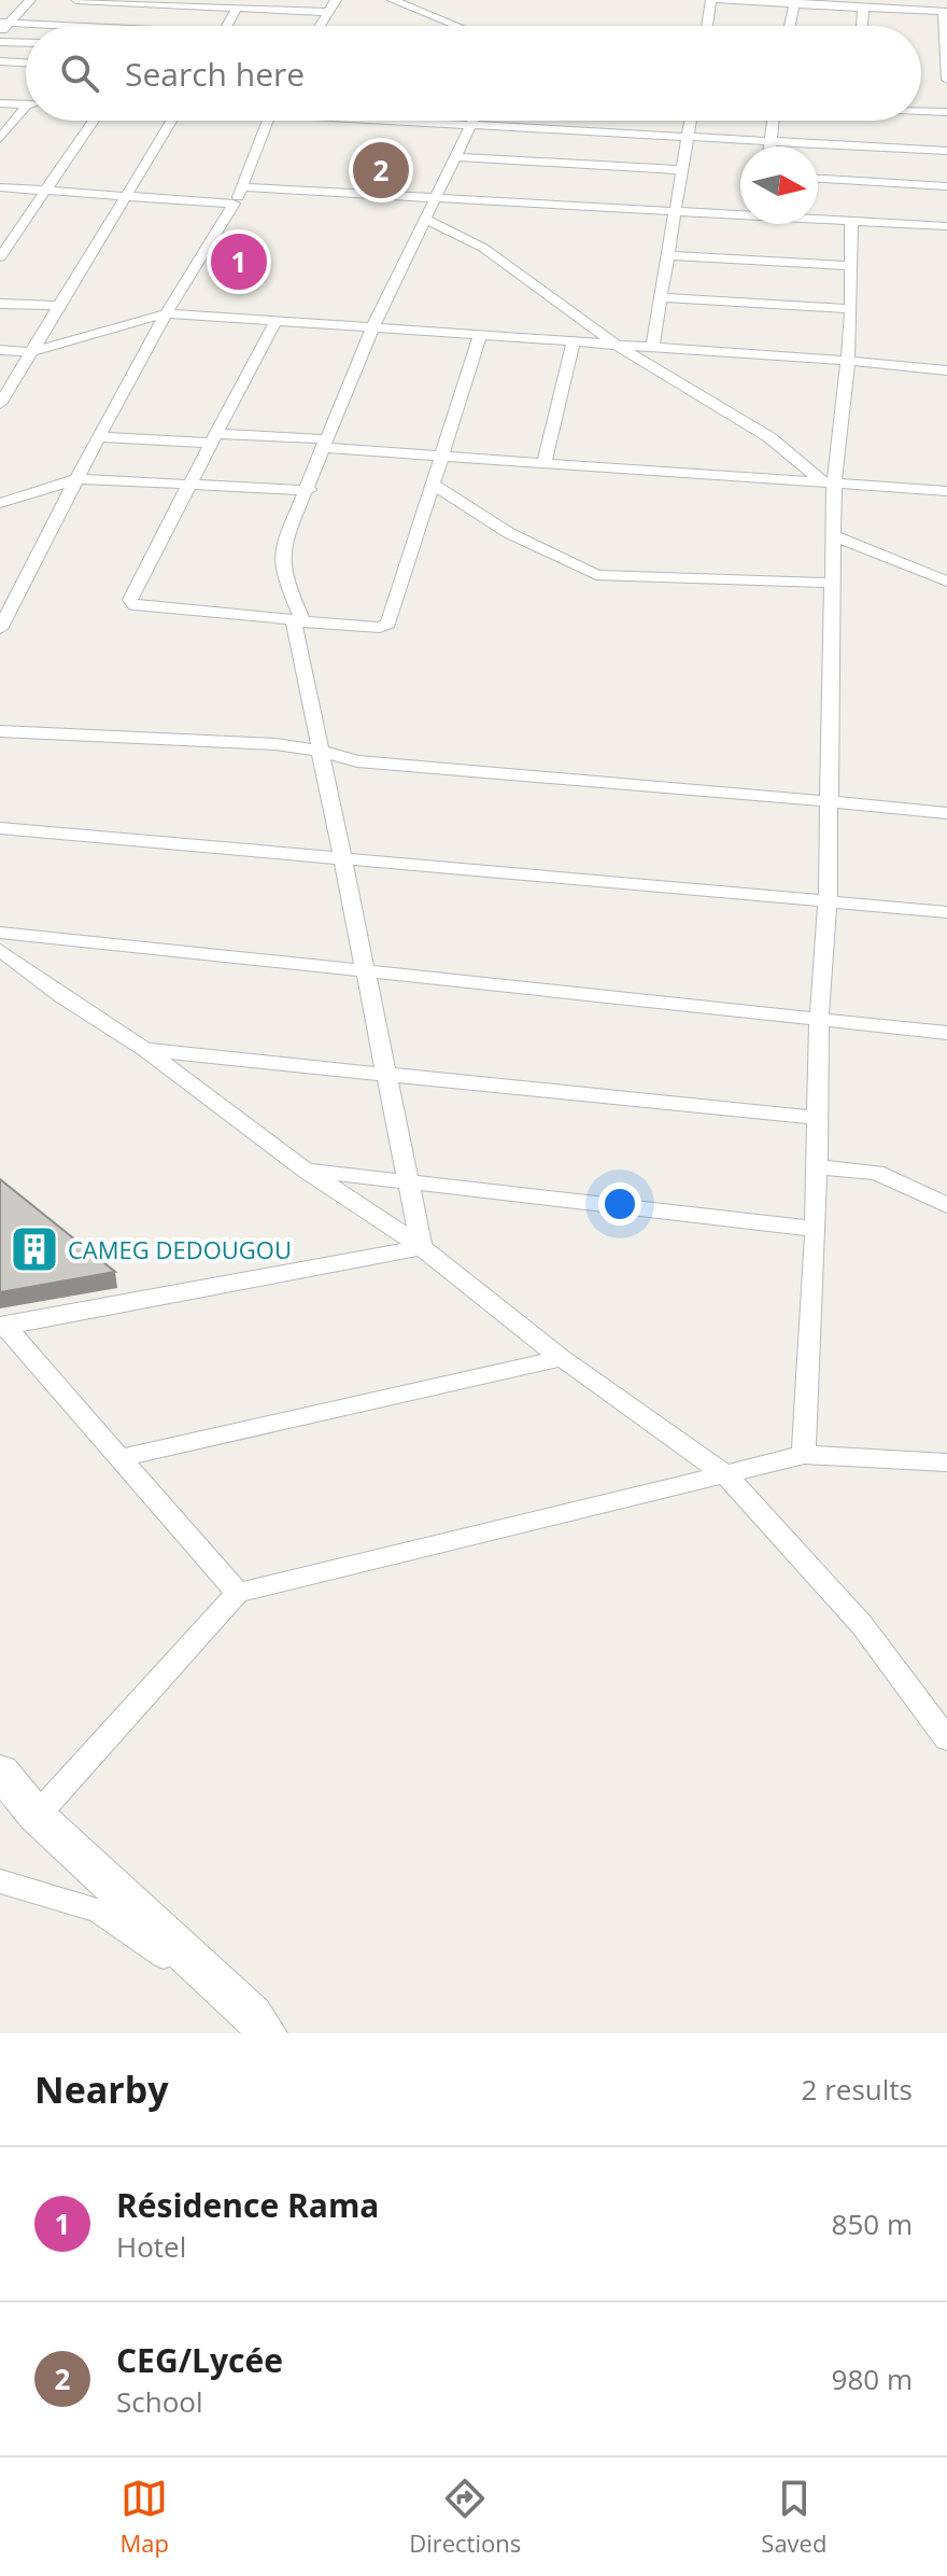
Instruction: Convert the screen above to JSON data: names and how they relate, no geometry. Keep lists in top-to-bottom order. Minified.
{"places":{"building":["CAMEG DEDOUGOU"]},"north":"right","page":{"search":"Search here","pins":["2","1"],"heading":["Nearby","2 results"],"list":[{"mark":"1","name":"Résidence Rama","note":"Hotel","value":"850 m"},{"mark":"2","name":"CEG/Lycée","note":"School","value":"980 m"}],"nav":["Map","Directions","Saved"]}}
